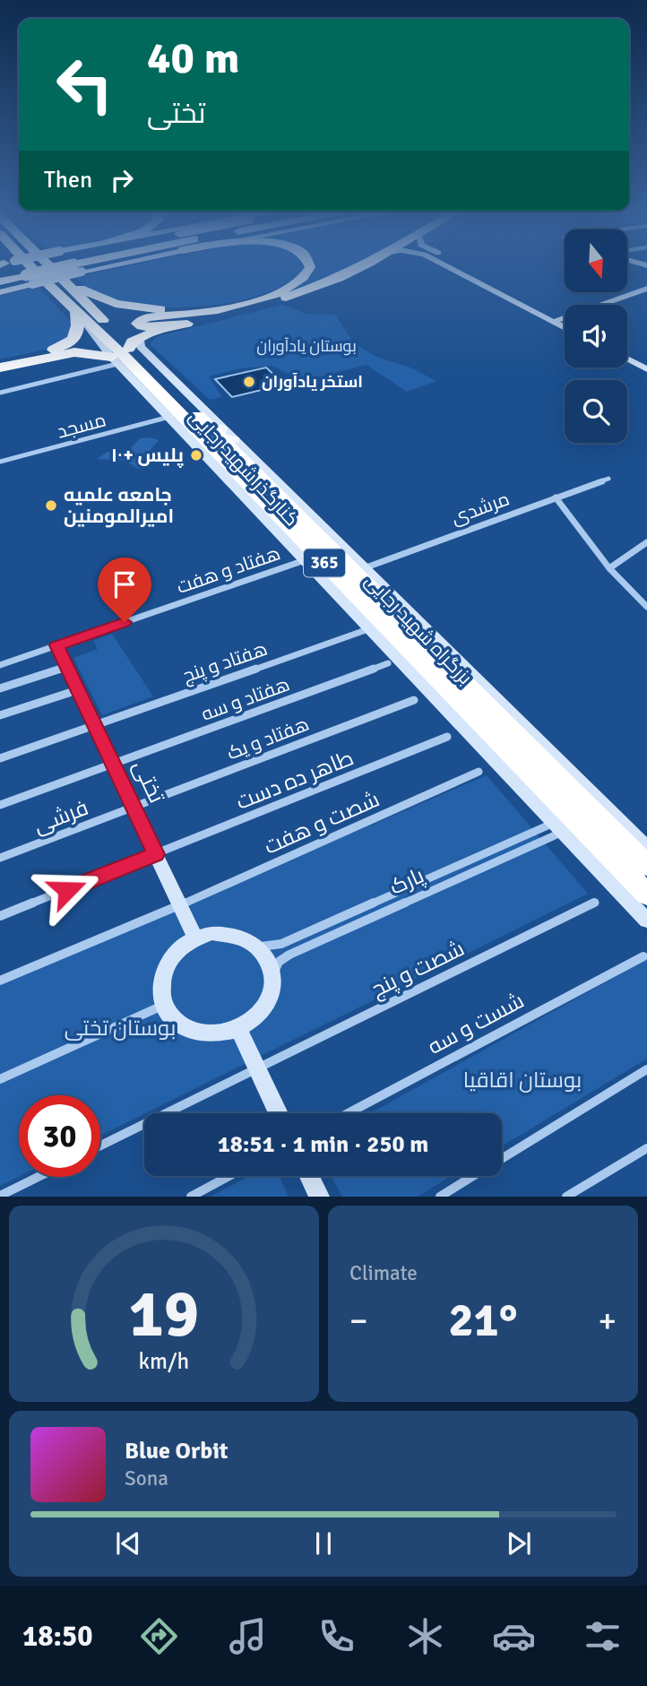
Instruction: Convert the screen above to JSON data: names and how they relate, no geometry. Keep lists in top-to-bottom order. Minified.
{"streets":{"highway":["365","بزرگراه شهید رجایی"],"street":["مسجد","کنارگذر شهید رجایی","مرشدی","هفتاد و هفت","هفتاد و پنج","هفتاد و سه","هفتاد و یک","طاهر ده دست","تختی","فرشی","شصت و هفت","پارک","شصت و پنج","شست و سه"]},"crossings":[["مسجد","کنارگذر شهید رجایی"],["مسجد","بزرگراه شهید رجایی"],["کنارگذر شهید رجایی","مرشدی"],["کنارگذر شهید رجایی","هفتاد و هفت"],["کنارگذر شهید رجایی","بزرگراه شهید رجایی"],["کنارگذر شهید رجایی","پارک"],["هفتاد و هفت","تختی"],["هفتاد و پنج","تختی"],["هفتاد و سه","تختی"],["هفتاد و یک","تختی"],["هفتاد و یک","فرشی"],["طاهر ده دست","تختی"],["تختی","فرشی"],["تختی","شصت و هفت"],["تختی","پارک"]],"parks":["بوستان یادآوران","بوستان تختی","بوستان اقاقیا"],"places":["استخر یادآوران","پلیس +۱۰","جامعه علمیه امیرالمومنین"],"north":"bottom","page":{"turn":["40 m","تختی"],"then":"Then","limit":"30","trip":"18:51 · 1 min · 250 m","tile":"Climate","heat":["−","21°","+"],"song":["Blue Orbit","Sona"],"tabs":"18:50","gauge":["19","km/h"]}}
